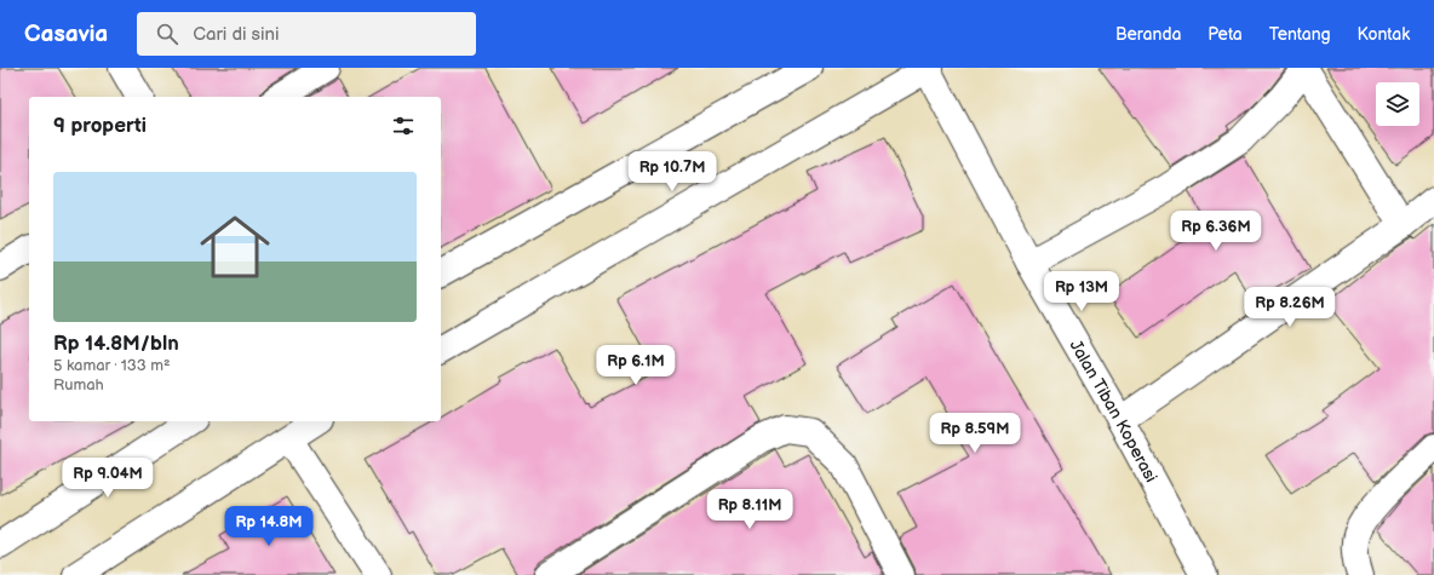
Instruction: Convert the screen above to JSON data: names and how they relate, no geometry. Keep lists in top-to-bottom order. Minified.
{"streets":{"street":["Jalan Tiban Koperasi"]},"page":{"header":"Casavia","search":"Cari di sini","nav":["Beranda","Peta","Tentang","Kontak"],"heading":"9 properti","price":["Rp 10.7M","Rp 6.36M","Rp 13M","Rp 8.26M","Rp 6.1M","Rp 8.59M","Rp 9.04M","Rp 8.11M","Rp 14.8M"],"list":[{"name":"Rp 14.8M/bln","note":"5 kamar · 133 m² · Rumah"}]}}
